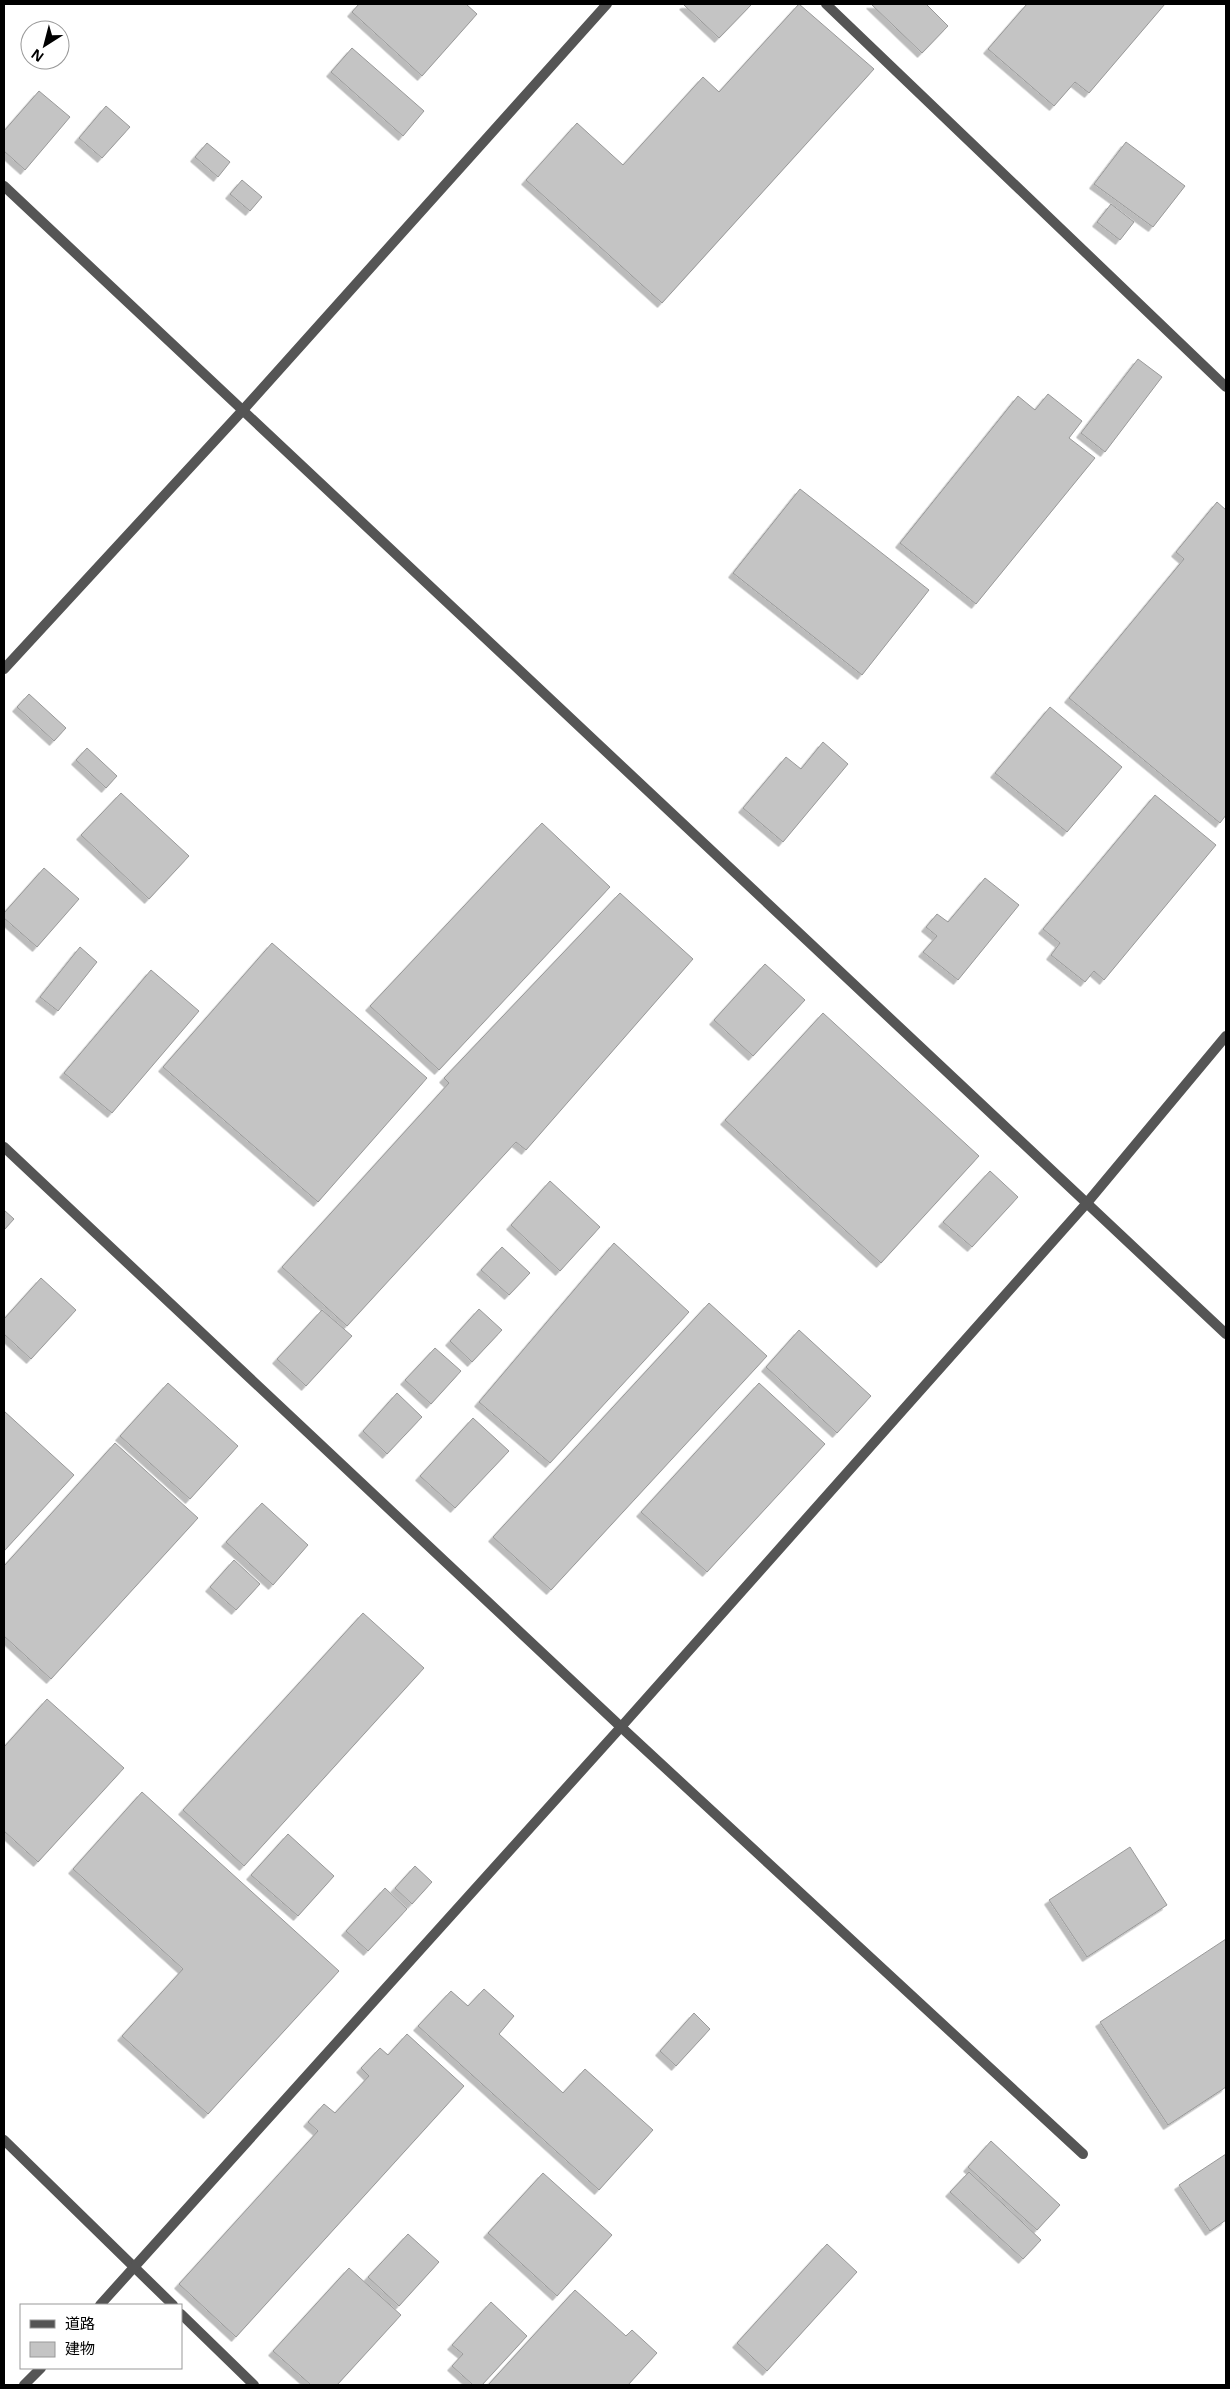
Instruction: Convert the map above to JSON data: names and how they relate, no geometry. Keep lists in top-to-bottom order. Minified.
{"legend":["道路","建物"],"north":"bottom left"}
